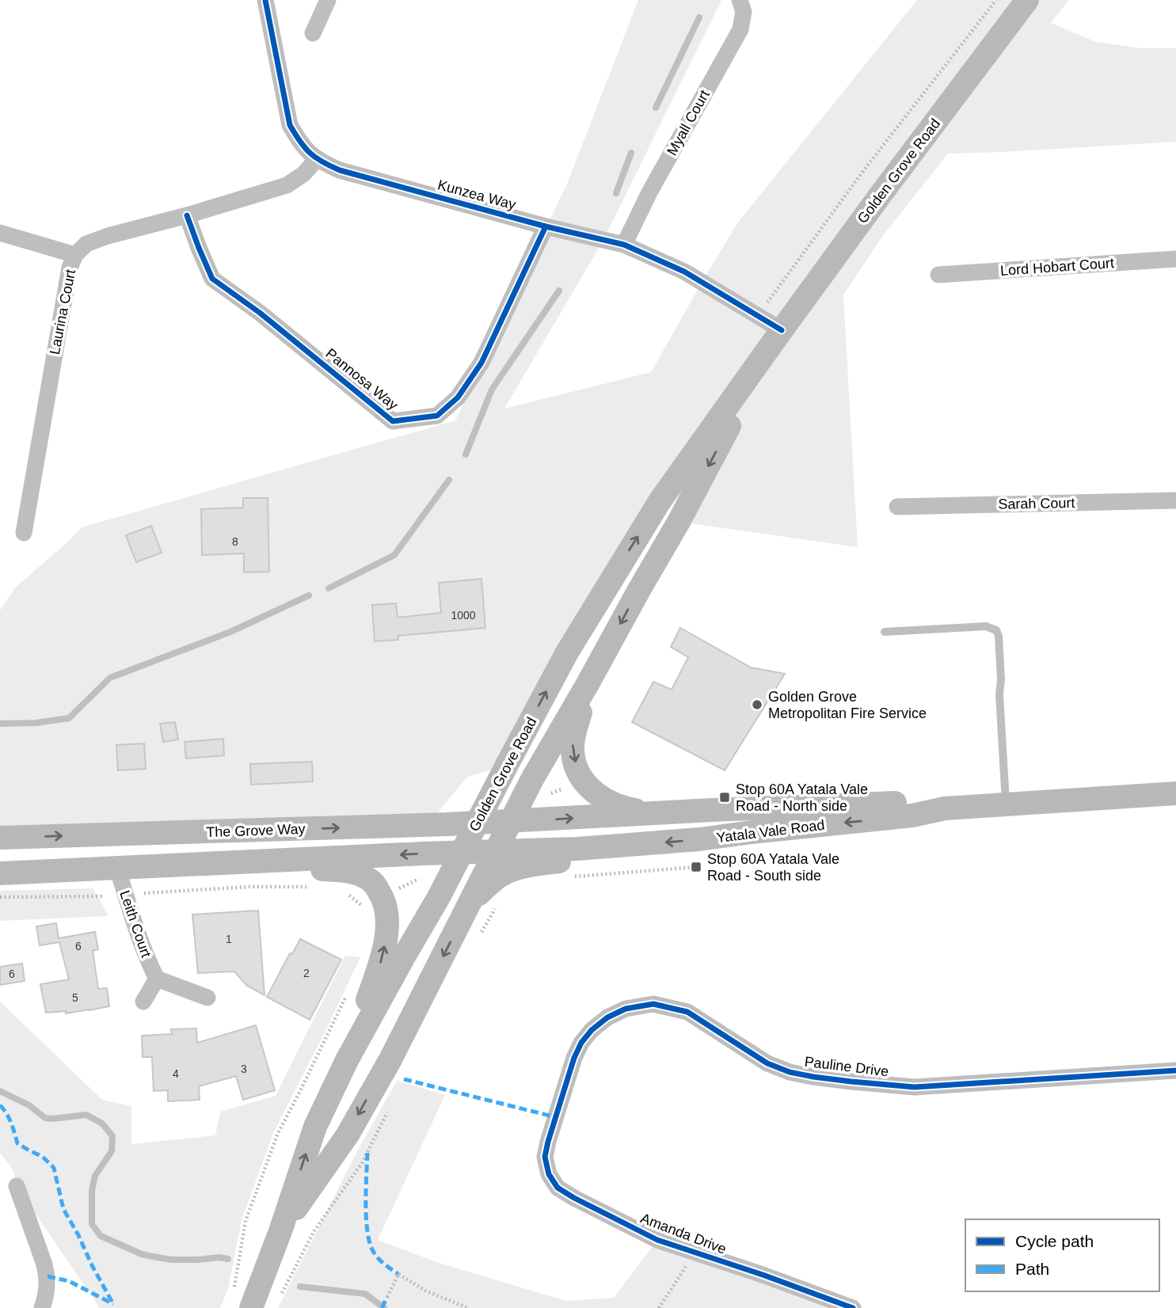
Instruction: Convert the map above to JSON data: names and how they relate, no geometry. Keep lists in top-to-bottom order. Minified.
{"streets":{"main road":["Golden Grove Road","The Grove Way","Yatala Vale Road"],"street":["Myall Court","Kunzea Way","Lord Hobart Court","Laurina Court","Pannosa Way","Sarah Court","Leith Court","Pauline Drive","Amanda Drive"]},"crossings":[["Myall Court","Kunzea Way"],["Golden Grove Road","Kunzea Way"],["Golden Grove Road","The Grove Way"],["Golden Grove Road","Yatala Vale Road"],["Kunzea Way","Laurina Court"],["Kunzea Way","Pannosa Way"],["Laurina Court","Pannosa Way"],["The Grove Way","Yatala Vale Road"],["Pauline Drive","Amanda Drive"]],"places":{"other":["Golden Grove Metropolitan Fire Service"],"transit":["Stop 60A Yatala Vale Road - North side","Stop 60A Yatala Vale Road - South side"]},"house_numbers":["8","1000","1","6","2","6","5","3","4"],"legend":["Cycle path","Path"]}
